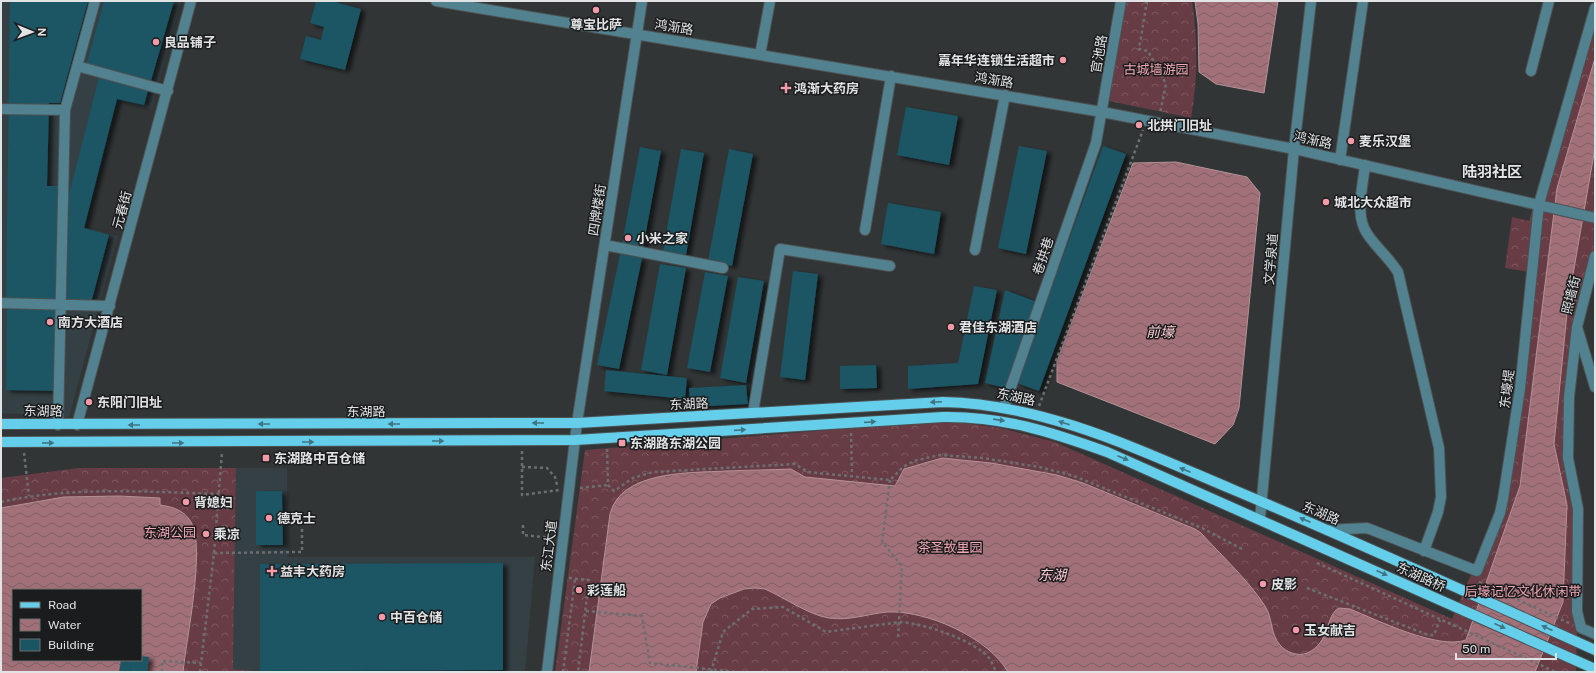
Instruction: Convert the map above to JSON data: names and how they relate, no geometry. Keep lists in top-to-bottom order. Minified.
{"streets":{"main road":["东湖路","东湖路桥"],"street":["鸿渐路","官池路","元春街","四牌楼街","卷拱巷","文学泉道","照墙街","东壕堤","东江大道"]},"crossings":[["鸿渐路","官池路"],["鸿渐路","四牌楼街"],["鸿渐路","卷拱巷"],["鸿渐路","文学泉道"],["鸿渐路","东壕堤"],["官池路","卷拱巷"],["元春街","东湖路"],["四牌楼街","东湖路"],["四牌楼街","东江大道"],["卷拱巷","东湖路"],["文学泉道","东湖路"],["东湖路","东江大道"],["东湖路","东湖路桥"]],"districts":["陆羽社区"],"water":["前壕","东湖"],"parks":["古城墙游园","东湖公园","茶圣故里园","后壕记忆文化休闲带"],"places":{"other":["尊宝比萨","良品铺子","嘉年华连锁生活超市","北拱门旧址","麦乐汉堡","城北大众超市","小米之家","南方大酒店","君佳东湖酒店","东阳门旧址","背媳妇","德克士","乘凉","皮影","彩莲船","中百仓储","玉女献吉"],"health":["鸿渐大药房","益丰大药房"],"transit":["东湖路东湖公园","东湖路中百仓储"]},"legend":["Road","Water","Building"],"scale_bar":"50 m","north":"right"}
